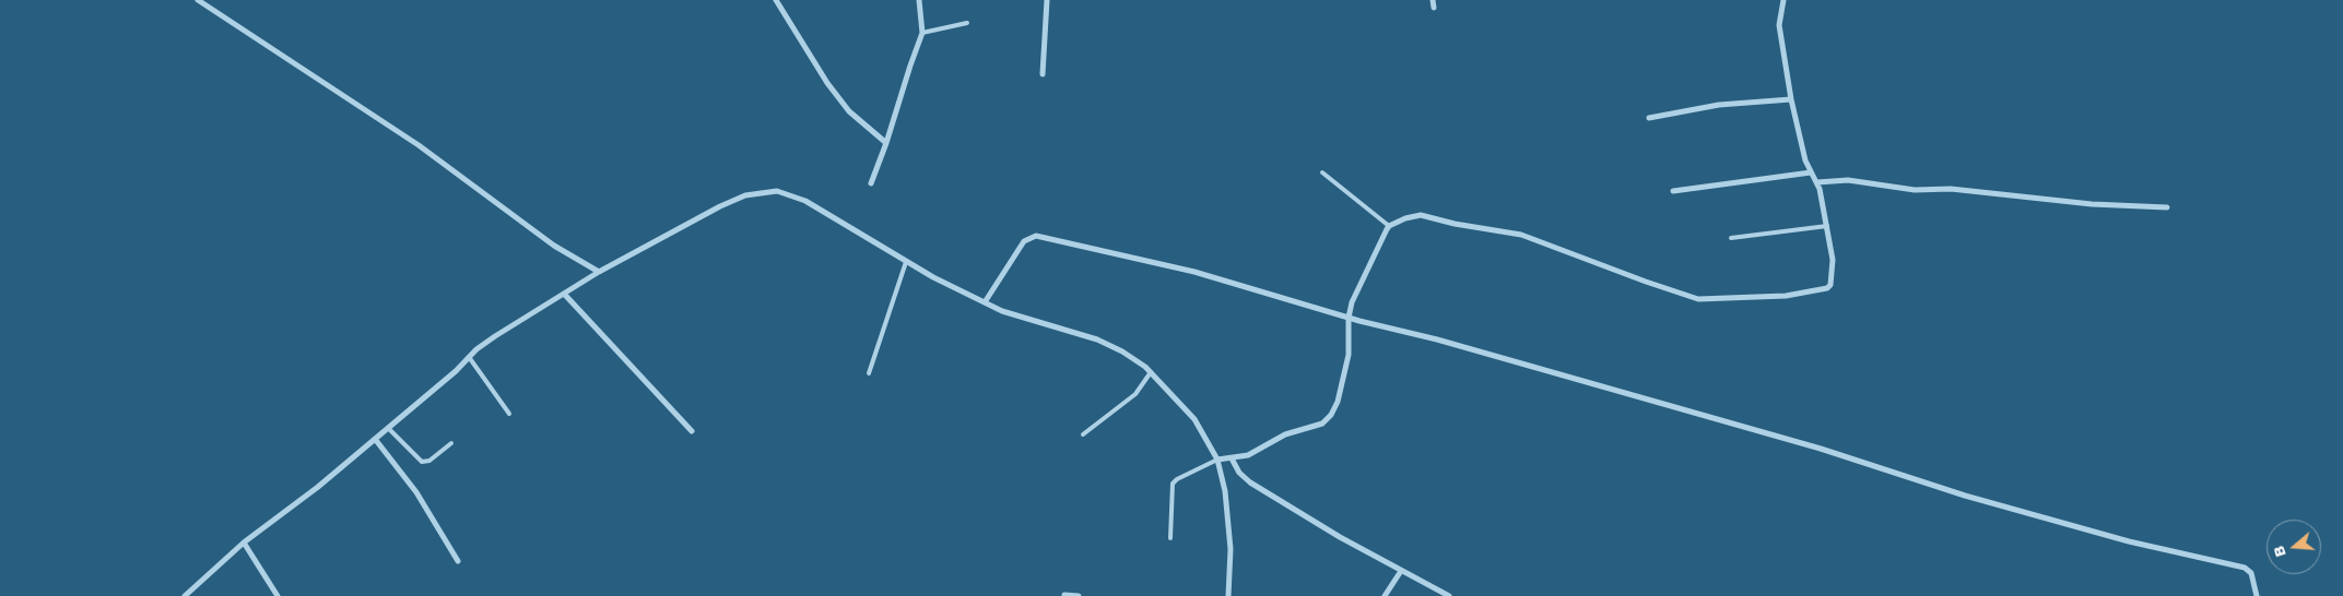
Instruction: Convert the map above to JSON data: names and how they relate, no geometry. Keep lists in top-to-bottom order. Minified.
{"north":"left"}
